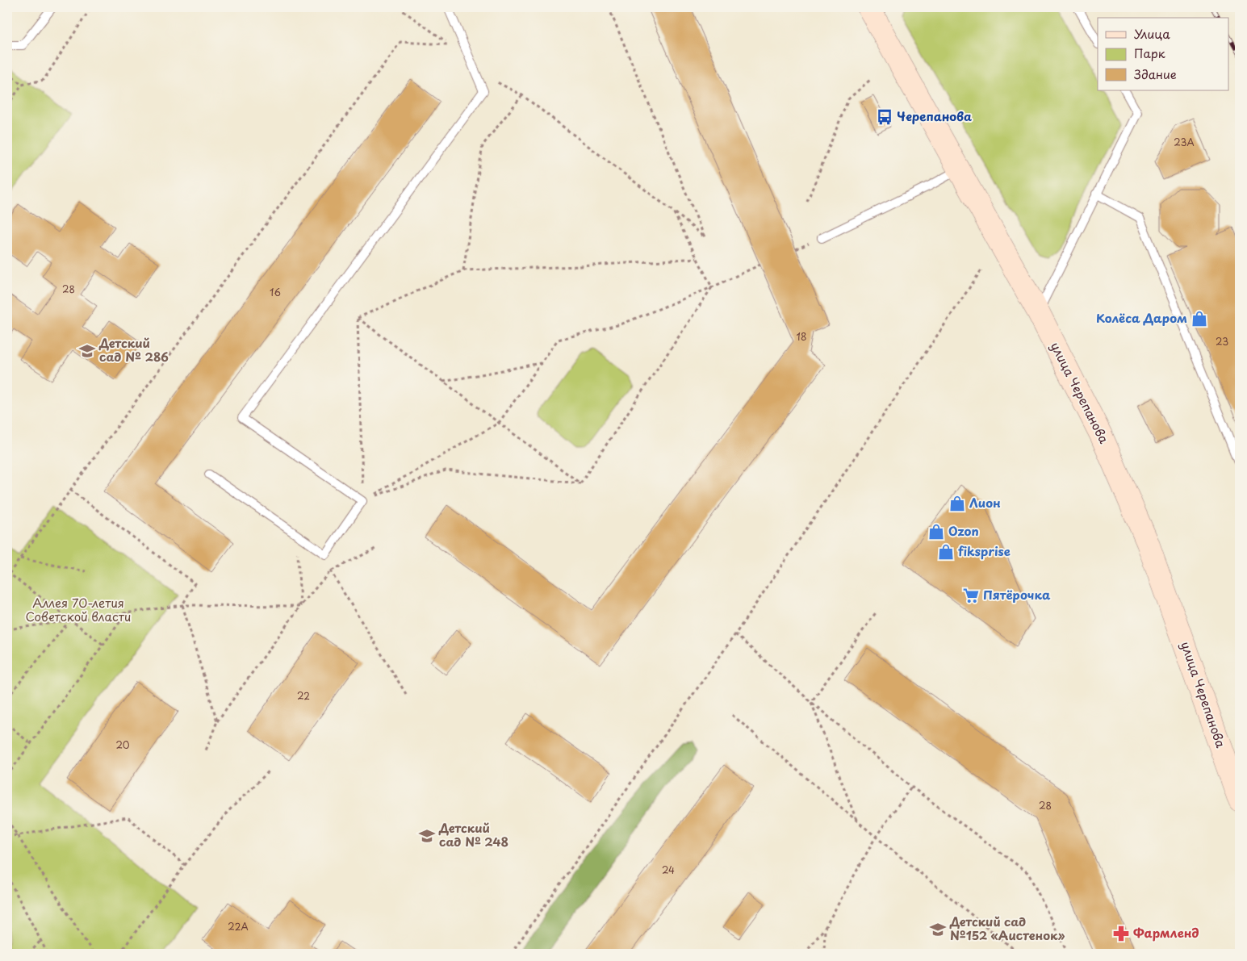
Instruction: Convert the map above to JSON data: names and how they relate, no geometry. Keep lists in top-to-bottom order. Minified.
{"streets":{"main road":["улица Черепанова"]},"parks":["Аллея 70-летия Советской власти"],"places":{"bus stop":["Черепанова"],"shop":["Колёса Даром","Лион","Ozon","fiksprise"],"school or university":["Детский сад № 286","Детский сад № 248","Детский сад №152 «Аистенок»"],"supermarket":["Пятёрочка"],"pharmacy":["Фармленд"]},"house_numbers":["23А","28","16","18","23","22","20","28","24","22А"],"legend":["Улица","Парк","Здание"]}
